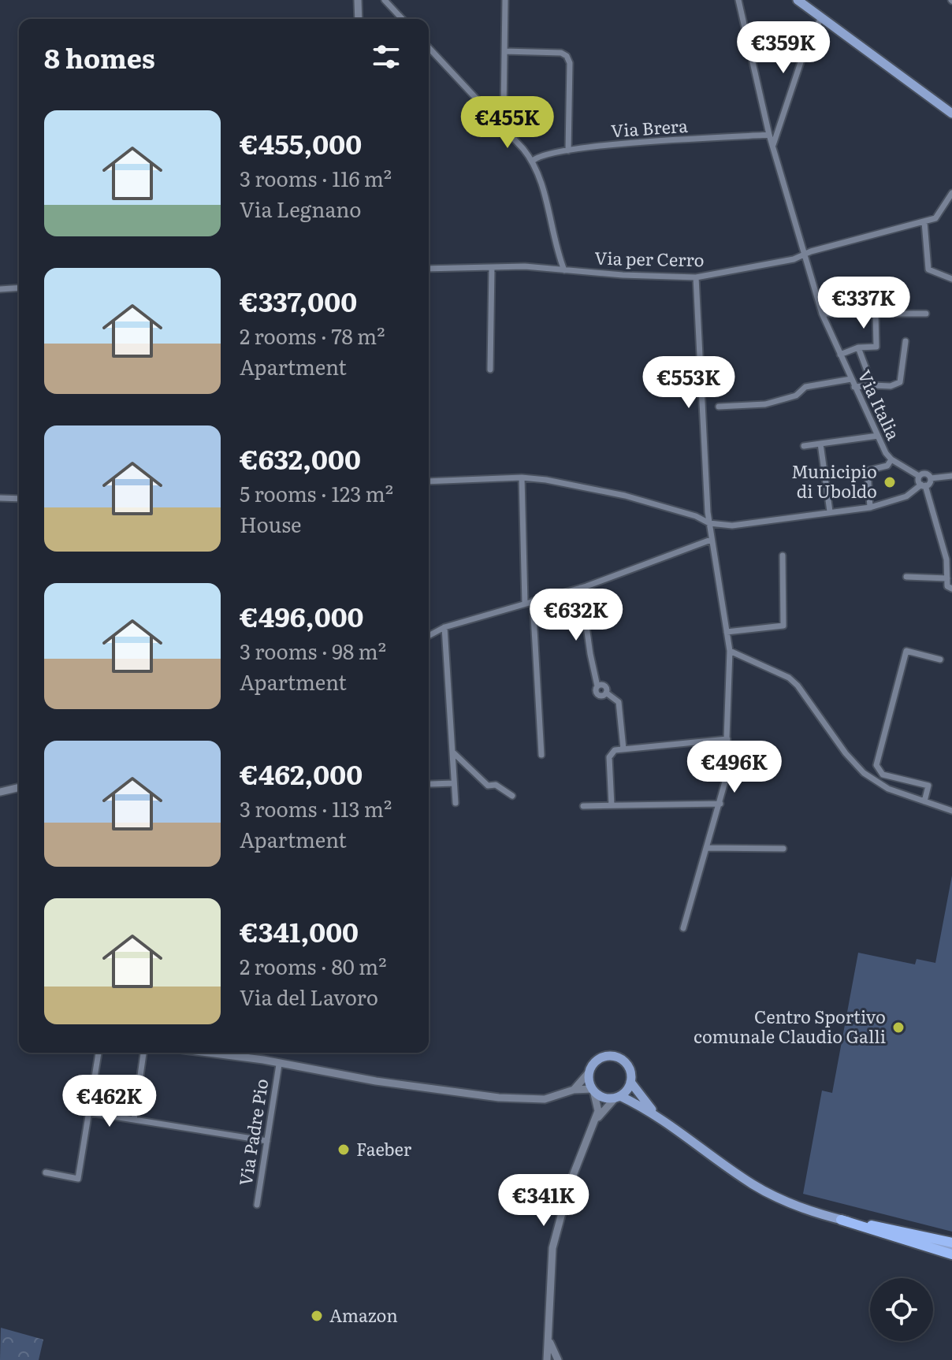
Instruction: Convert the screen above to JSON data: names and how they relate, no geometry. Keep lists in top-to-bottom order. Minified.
{"streets":{"street":["Via Brera","Via per Cerro","Via Italia","Via Padre Pio"]},"crossings":[["Via Brera","Via Italia"],["Via per Cerro","Via Italia"]],"places":["Municipio di Uboldo","Centro Sportivo comunale Claudio Galli","Faeber","Amazon"],"page":{"heading":"8 homes","price":["€359K","€455K","€337K","€553K","€632K","€496K","€462K","€341K"],"list":[{"name":"€455,000","note":"3 rooms · 116 m² · Via Legnano"},{"name":"€337,000","note":"2 rooms · 78 m² · Apartment"},{"name":"€632,000","note":"5 rooms · 123 m² · House"},{"name":"€496,000","note":"3 rooms · 98 m² · Apartment"},{"name":"€462,000","note":"3 rooms · 113 m² · Apartment"},{"name":"€341,000","note":"2 rooms · 80 m² · Via del Lavoro"}]}}
